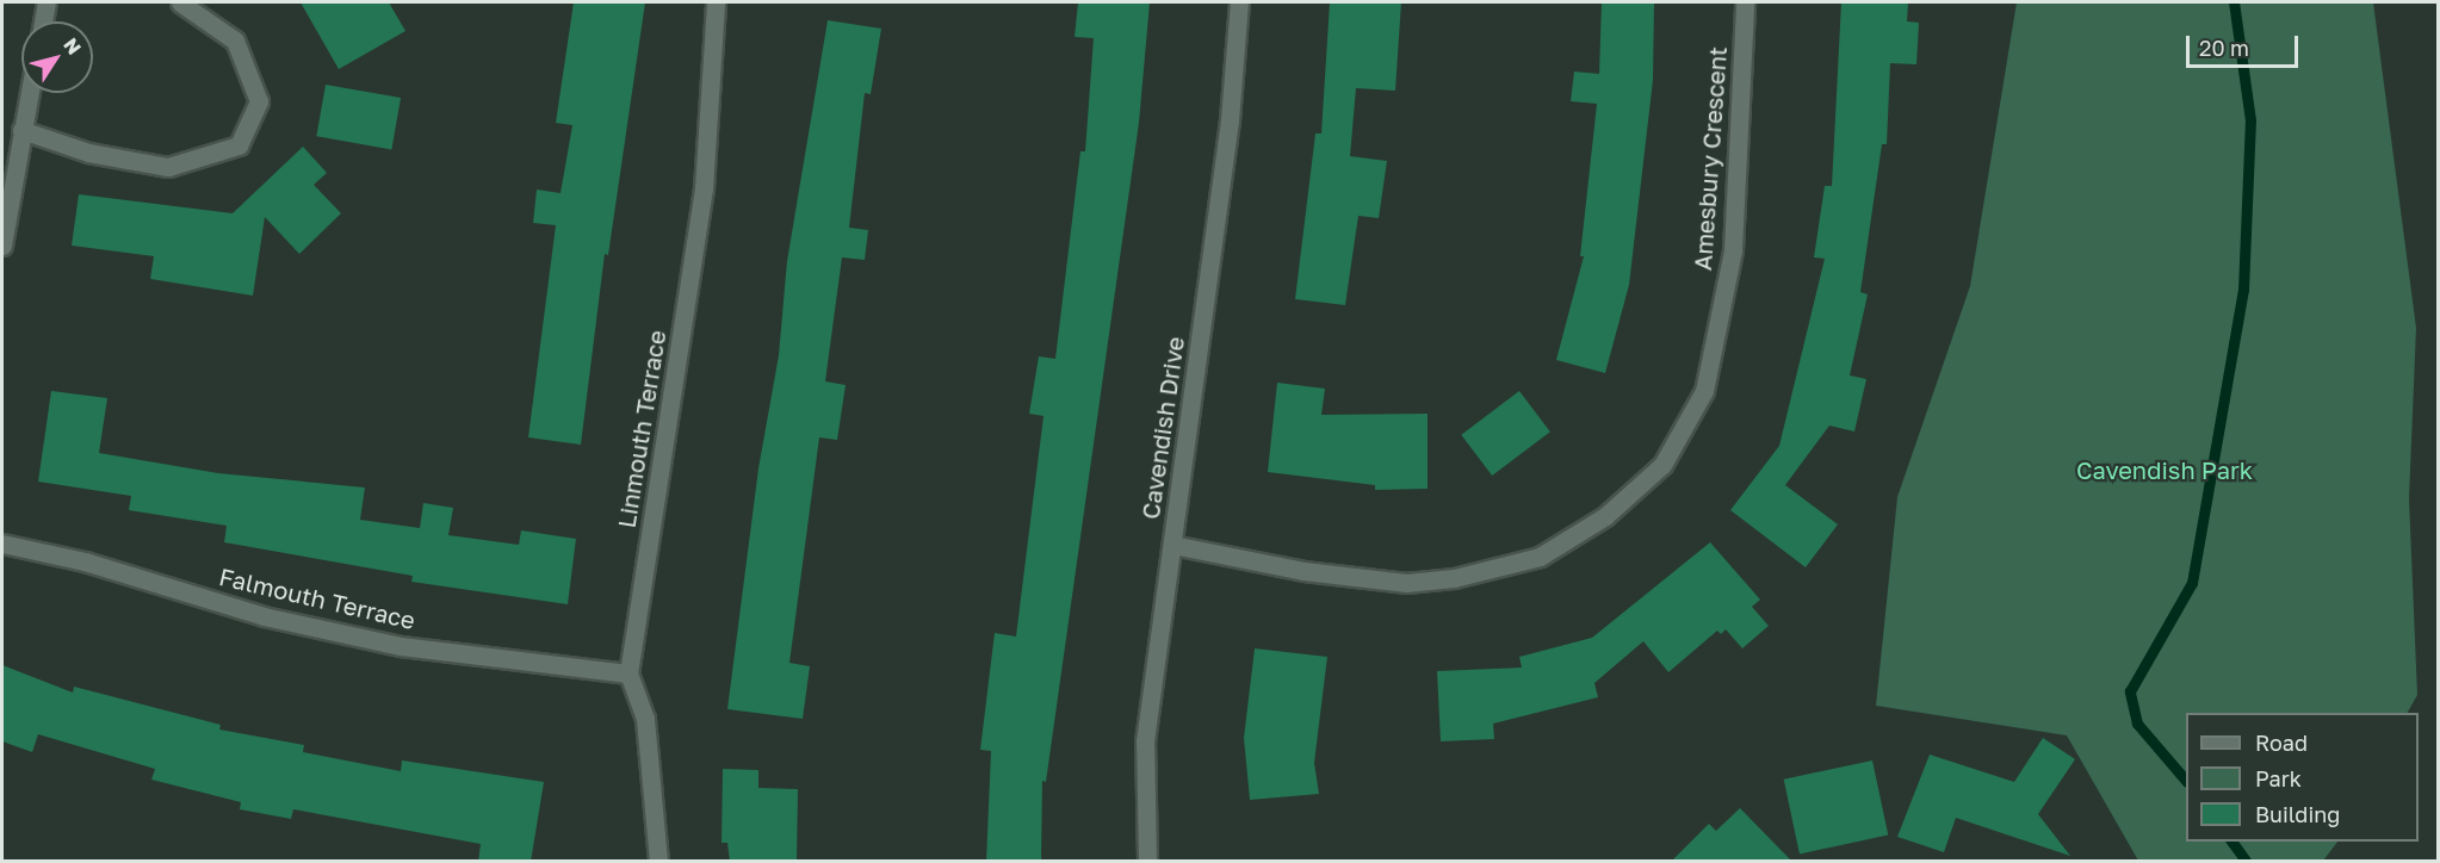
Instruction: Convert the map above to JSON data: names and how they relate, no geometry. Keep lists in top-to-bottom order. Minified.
{"streets":{"street":["Amesbury Crescent","Cavendish Drive","Linmouth Terrace","Falmouth Terrace"]},"crossings":[["Amesbury Crescent","Cavendish Drive"],["Linmouth Terrace","Falmouth Terrace"]],"parks":["Cavendish Park"],"legend":["Road","Park","Building"],"scale_bar":"20 m","north":"top right"}
